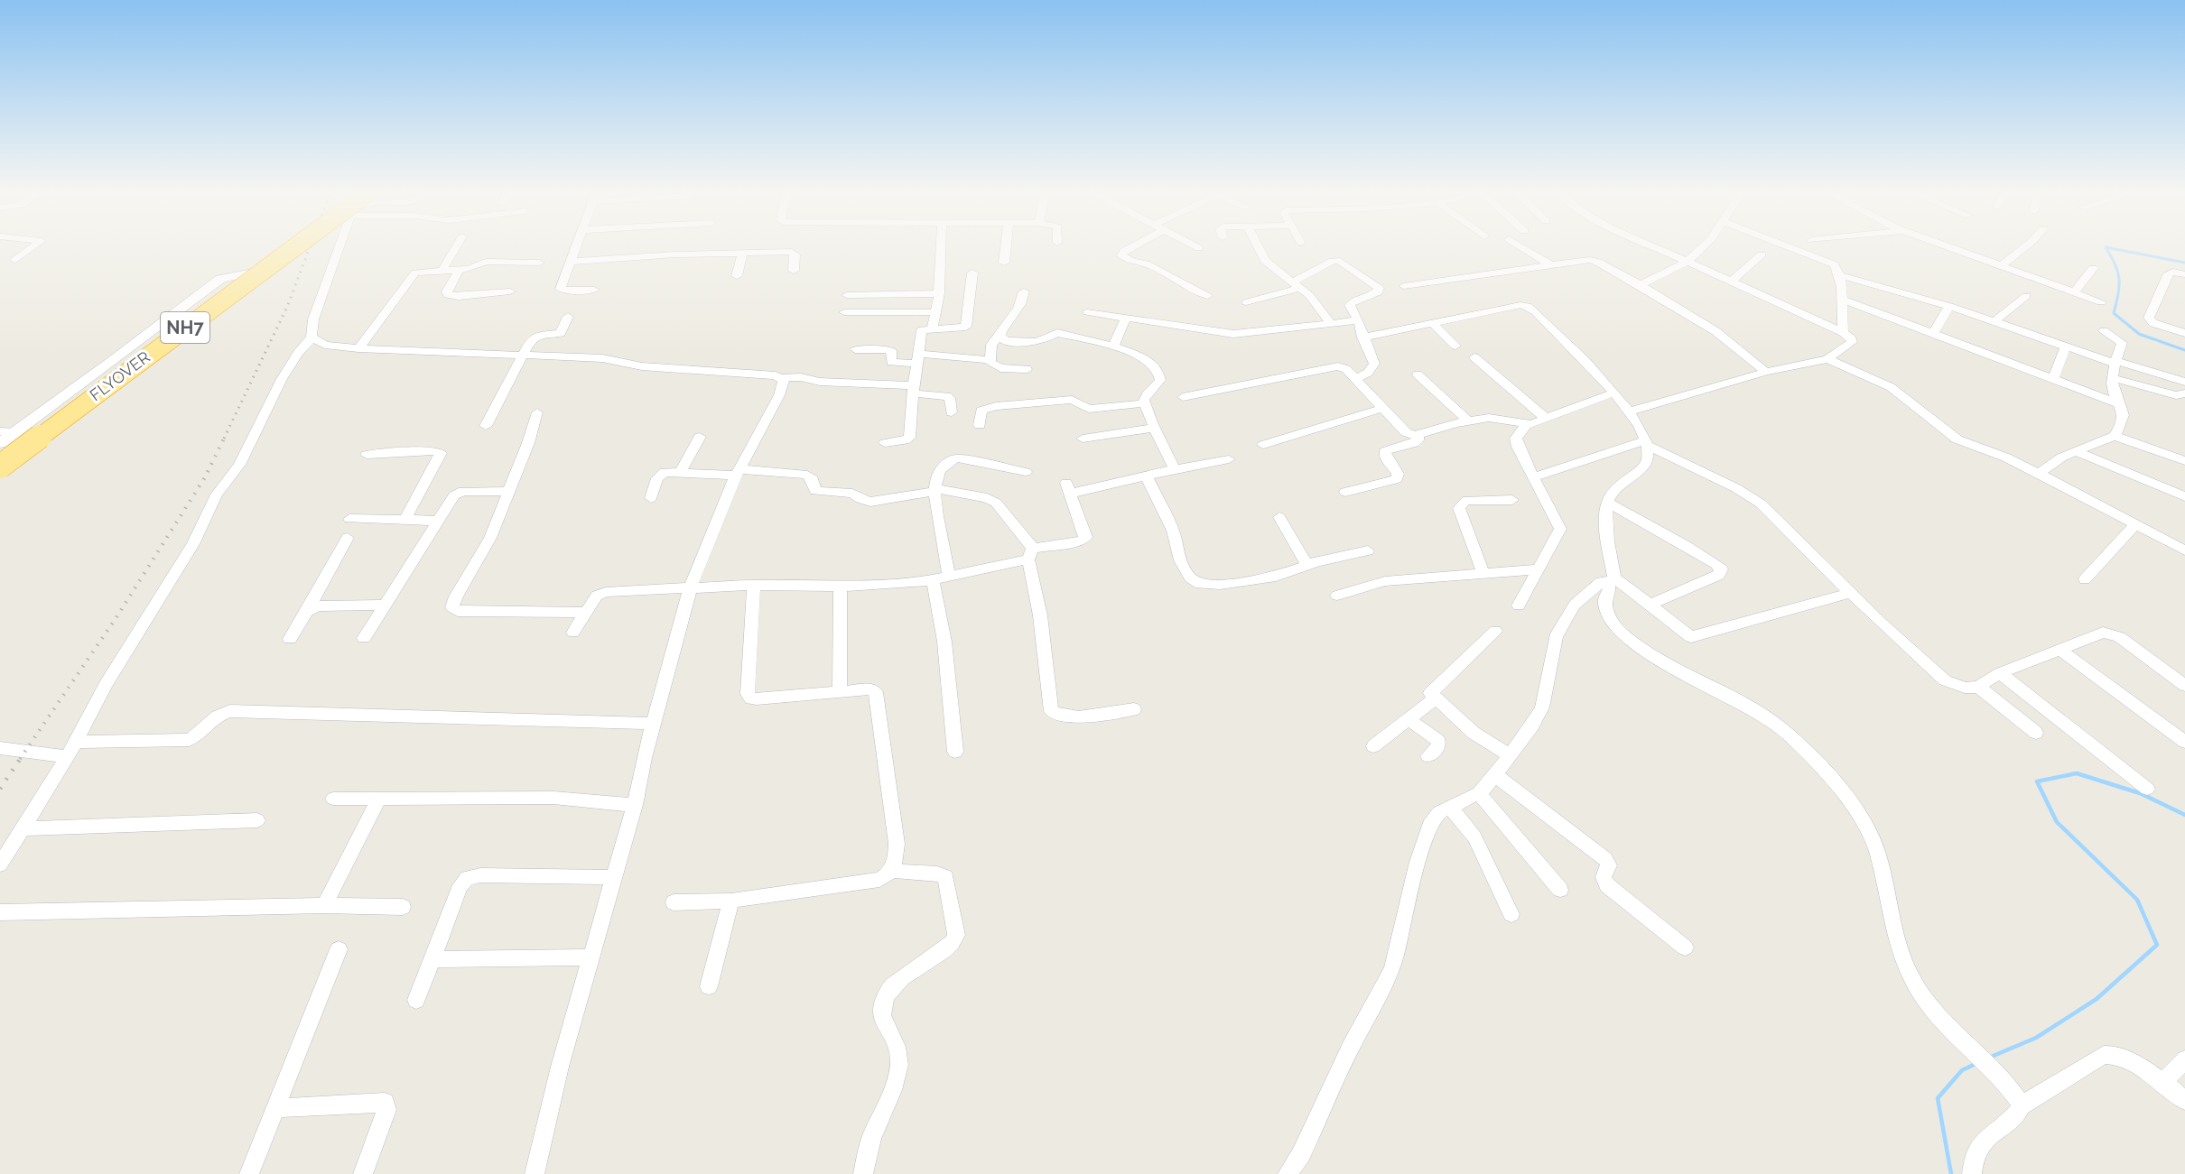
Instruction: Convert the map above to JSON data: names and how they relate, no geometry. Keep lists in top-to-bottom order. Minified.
{"streets":{"highway":["NH7","FLYOVER"]}}
